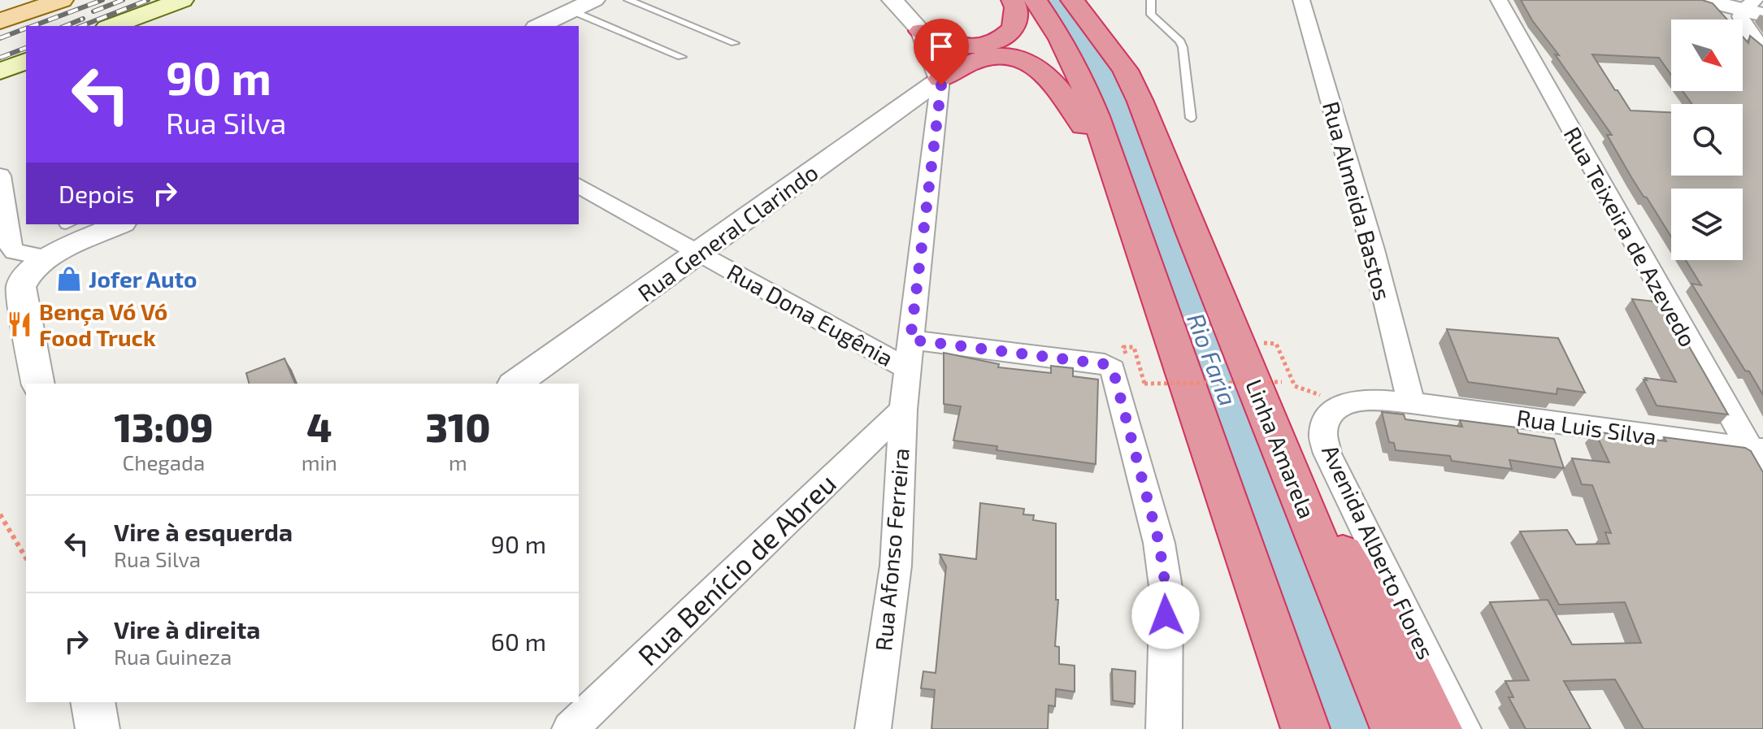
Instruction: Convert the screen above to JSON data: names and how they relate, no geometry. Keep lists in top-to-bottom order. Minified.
{"streets":{"highway":["Linha Amarela"],"street":["Rua Almeida Bastos","Rua General Clarindo","Rua Teixeira de Azevedo","Rua Dona Eugênia","Rua Luis Silva","Rua Afonso Ferreira","Avenida Alberto Flores","Rua Benício de Abreu"]},"crossings":[["Rua Almeida Bastos","Rua Luis Silva"],["Rua Almeida Bastos","Avenida Alberto Flores"],["Rua General Clarindo","Rua Dona Eugênia"],["Rua General Clarindo","Rua Afonso Ferreira"],["Rua Teixeira de Azevedo","Rua Luis Silva"],["Rua Dona Eugênia","Rua Afonso Ferreira"],["Rua Luis Silva","Avenida Alberto Flores"],["Rua Afonso Ferreira","Rua Benício de Abreu"]],"water":["Rio Faria"],"places":{"shop":["Jofer Auto"],"restaurant":["Bença Vó Vó Food Truck"]},"north":"bottom right","page":{"turn":["90 m","Rua Silva"],"then":"Depois","eta":["13:09","Chegada","4","min","310","m"],"list":[{"name":"Vire à esquerda","note":"Rua Silva","value":"90 m"},{"name":"Vire à direita","note":"Rua Guineza","value":"60 m"}]}}
